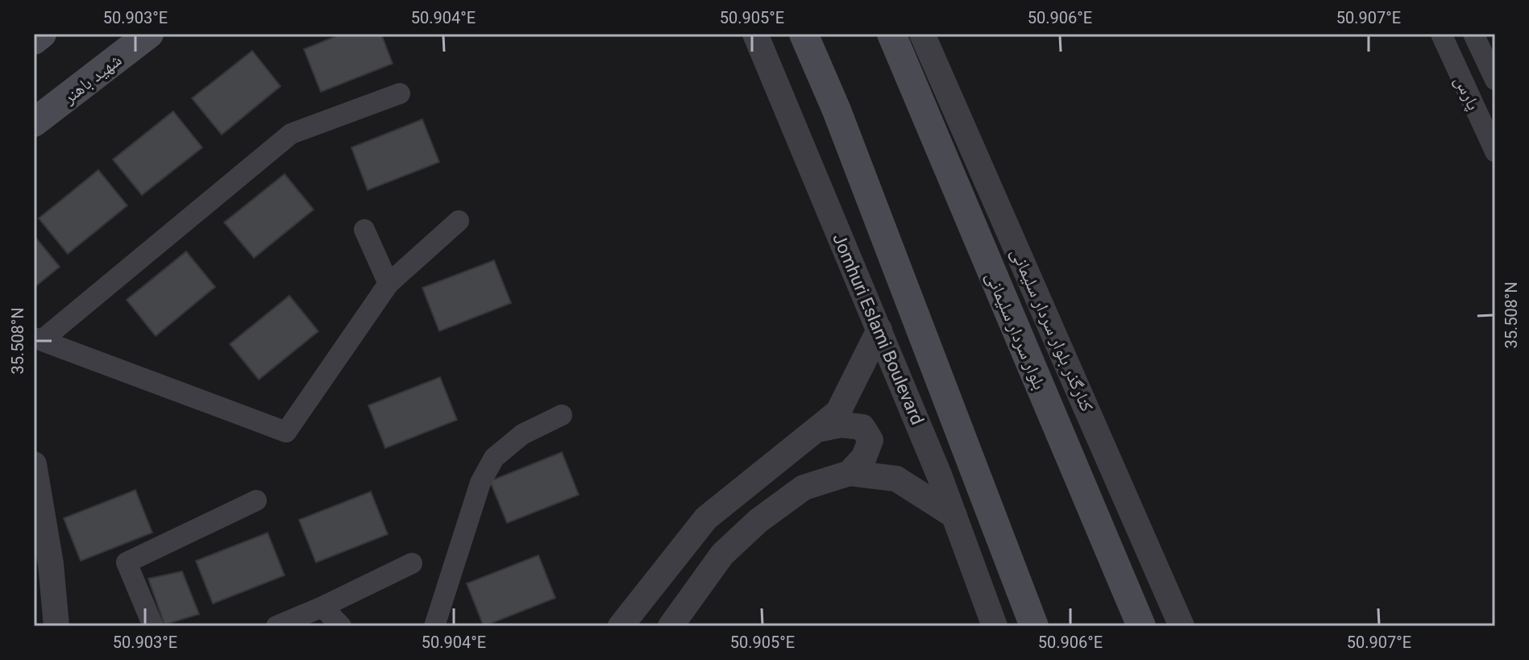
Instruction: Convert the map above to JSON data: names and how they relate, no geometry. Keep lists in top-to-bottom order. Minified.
{"streets":{"main road":["شهید باهنر","بلوار سردار سلیمانی"],"street":["پارس","Jomhuri Eslami Boulevard","کنارگذر بلوار سردار سلیمانی"]},"coordinates":["50.903°E","50.904°E","50.905°E","50.906°E","50.907°E","35.508°N"]}
